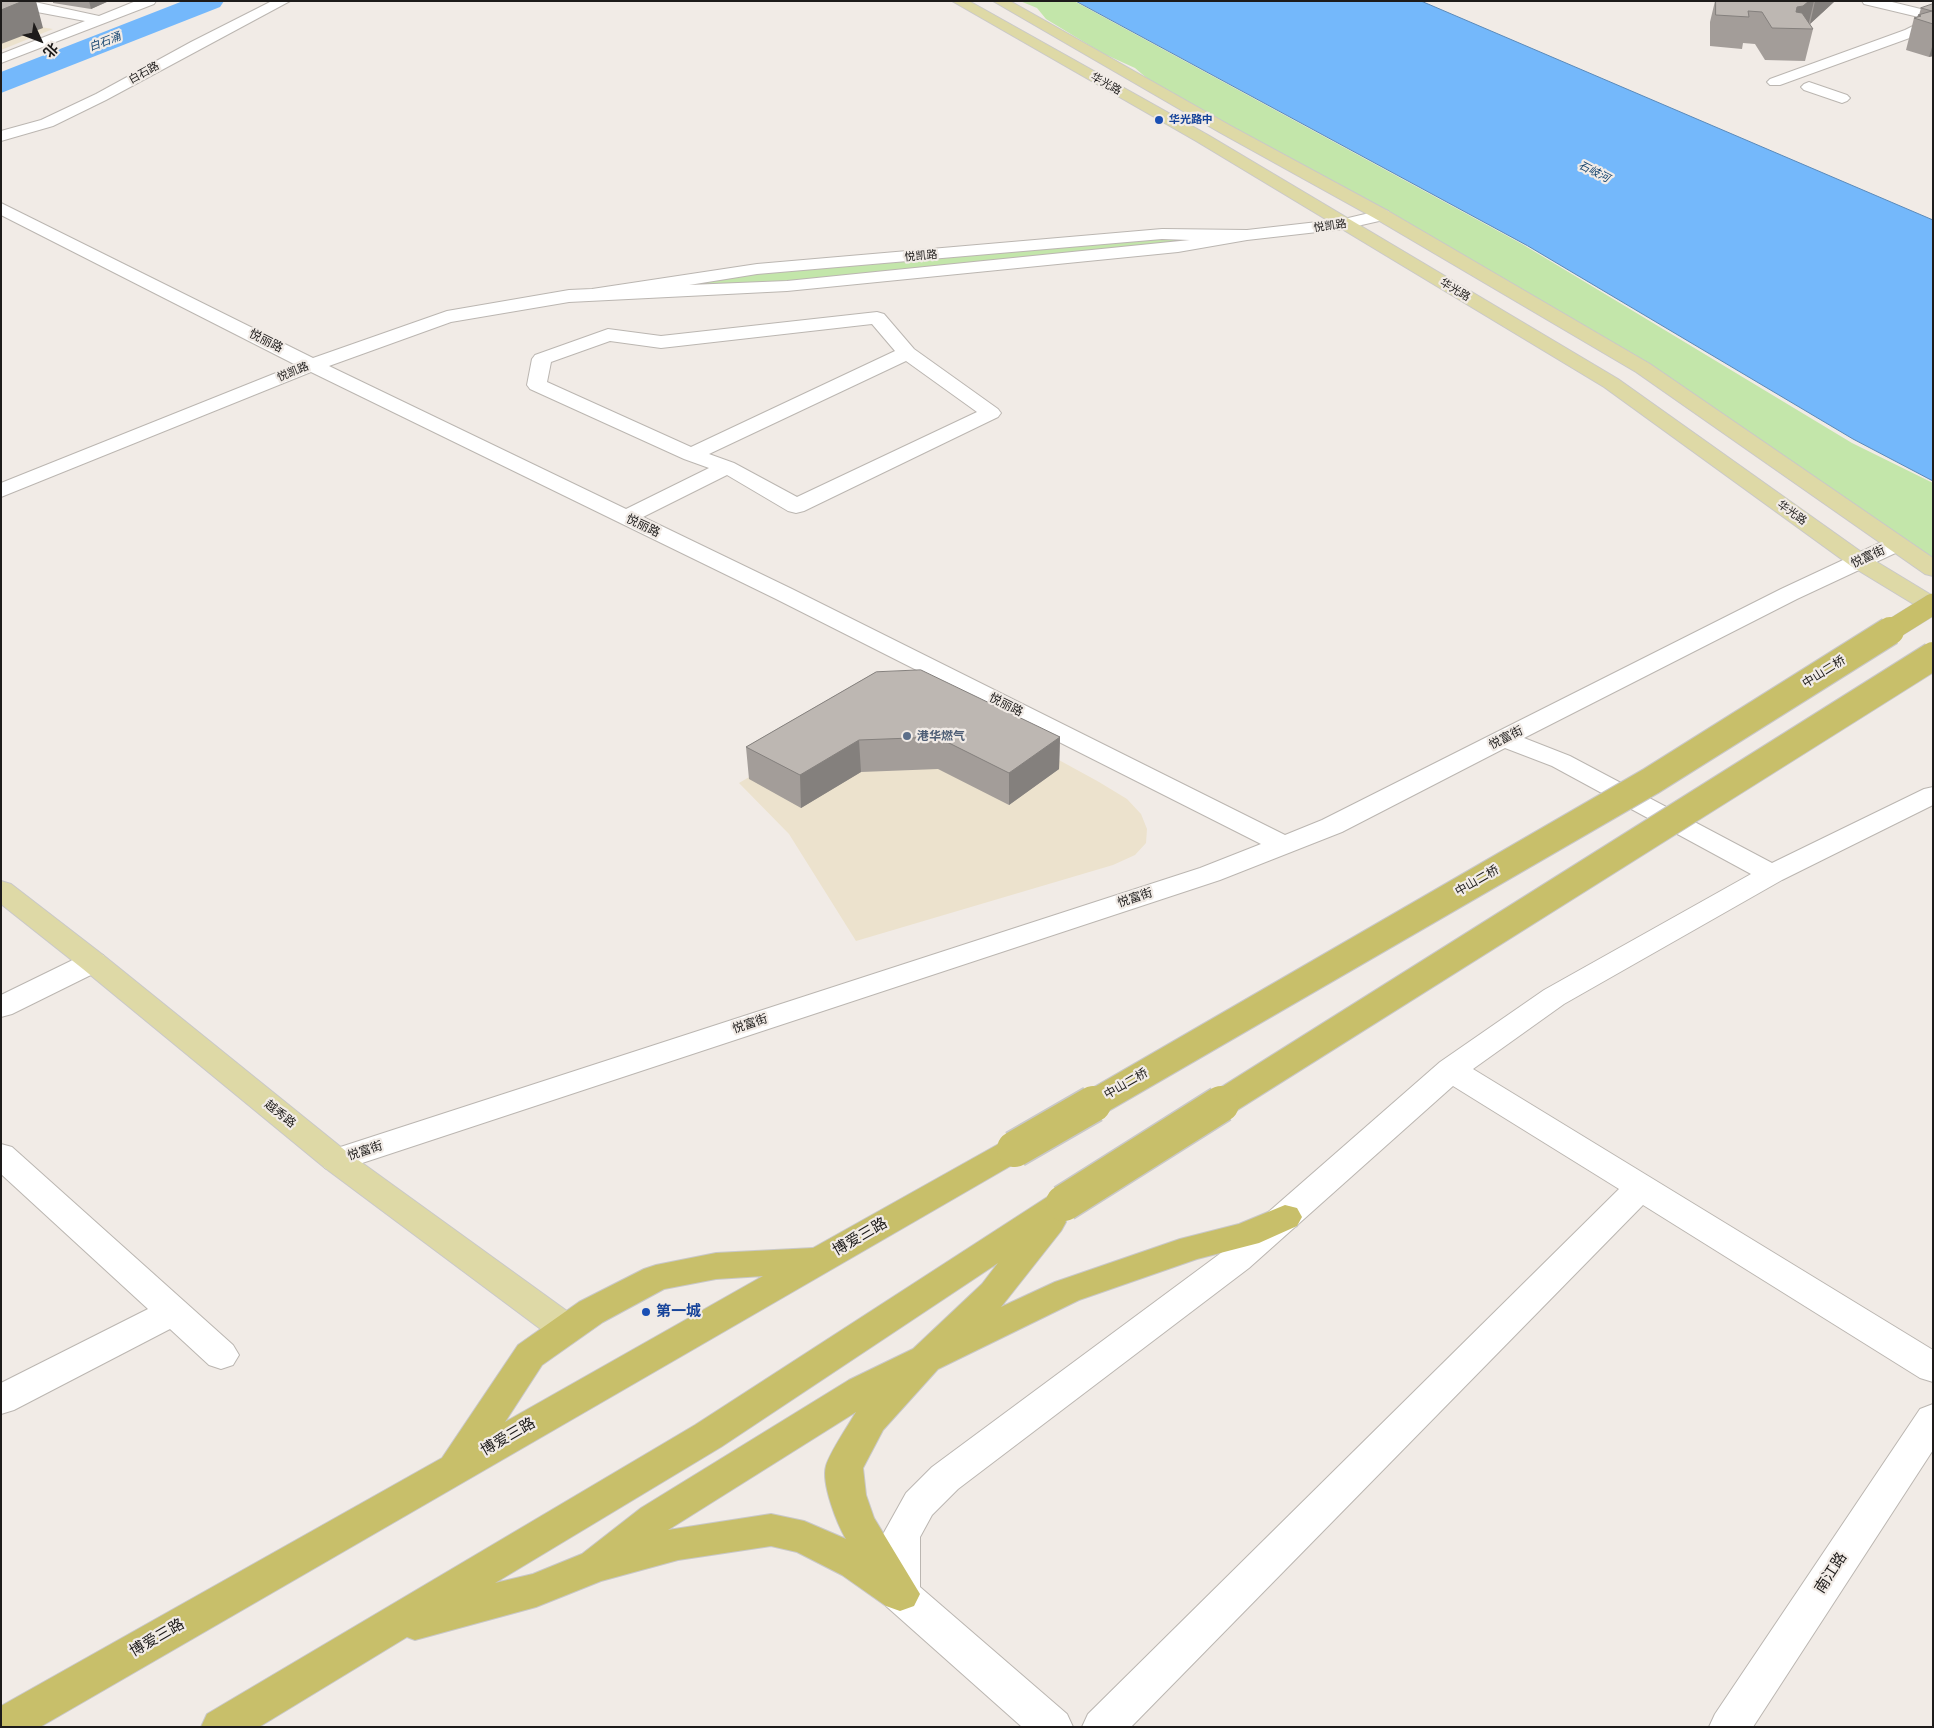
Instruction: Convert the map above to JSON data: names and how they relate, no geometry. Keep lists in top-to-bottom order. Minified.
{"streets":{"highway":["中山二桥","博爱三路"],"main road":["华光路","越秀路"],"street":["白石路","悦凯路","悦丽路","悦富街","南江路"]},"crossings":[["华光路","悦凯路"],["华光路","悦富街"],["华光路","中山二桥"],["悦凯路","悦丽路"],["悦丽路","悦富街"],["悦富街","越秀路"],["中山二桥","博爱三路"]],"water":["白石涌","石岐河"],"places":["华光路中","港华燃气","第一城"],"north":"bottom right"}
